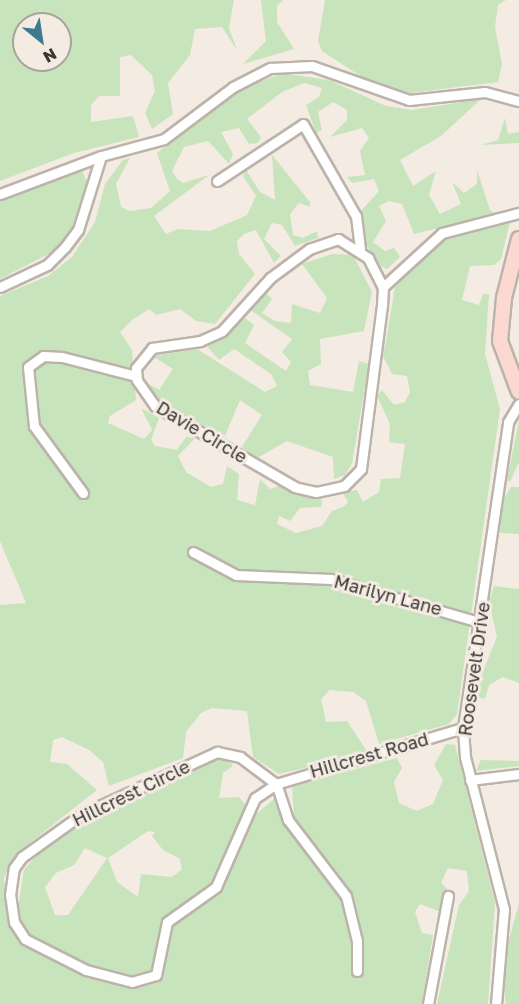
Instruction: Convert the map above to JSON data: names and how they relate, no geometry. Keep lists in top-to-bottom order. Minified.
{"streets":{"street":["Davie Circle","Marilyn Lane","Roosevelt Drive","Hillcrest Road","Hillcrest Circle"]},"crossings":[["Marilyn Lane","Roosevelt Drive"],["Roosevelt Drive","Hillcrest Road"],["Hillcrest Road","Hillcrest Circle"]],"north":"bottom right"}
